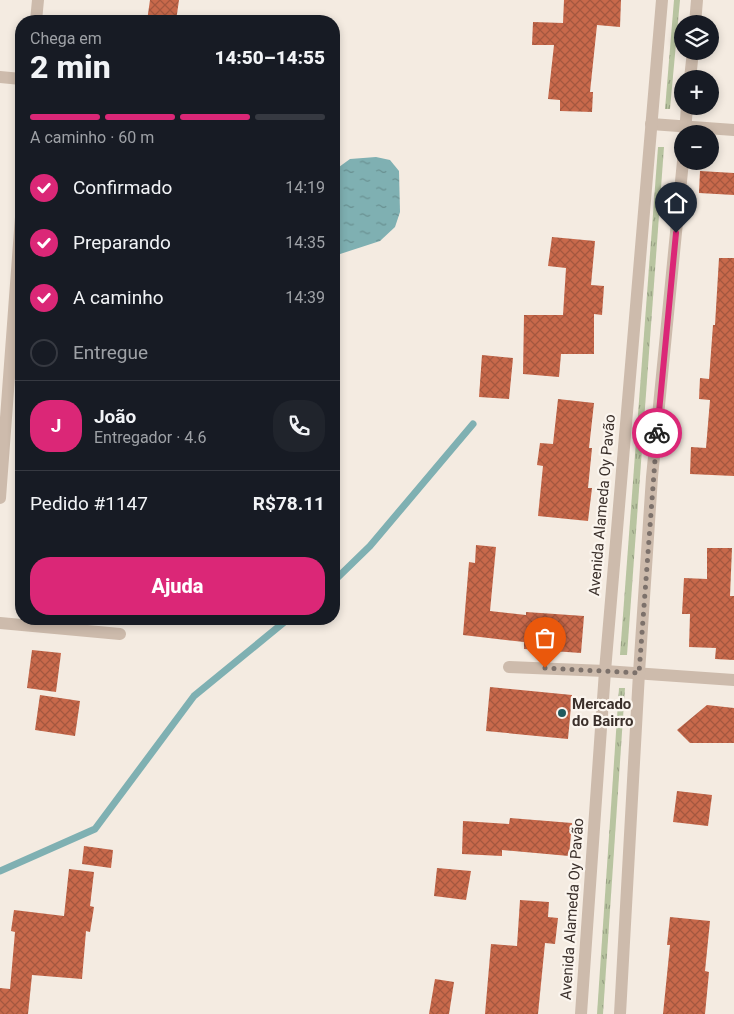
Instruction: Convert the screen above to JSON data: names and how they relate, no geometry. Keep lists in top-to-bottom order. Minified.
{"streets":{"street":["Avenida Alameda Oy Pavão"]},"places":["Mercado do Bairro"],"page":{"map_buttons":["+","−"],"heading":["2 min","Chega em","14:50–14:55"],"panel":["João","Entregador · 4.6","Pedido #1147","R$78.11"],"bar":"A caminho · 60 m","list":[["Confirmado","14:19"],["Preparando","14:35"],["A caminho","14:39"],"Entregue"],"round":"J","buttons":"Ajuda"}}
